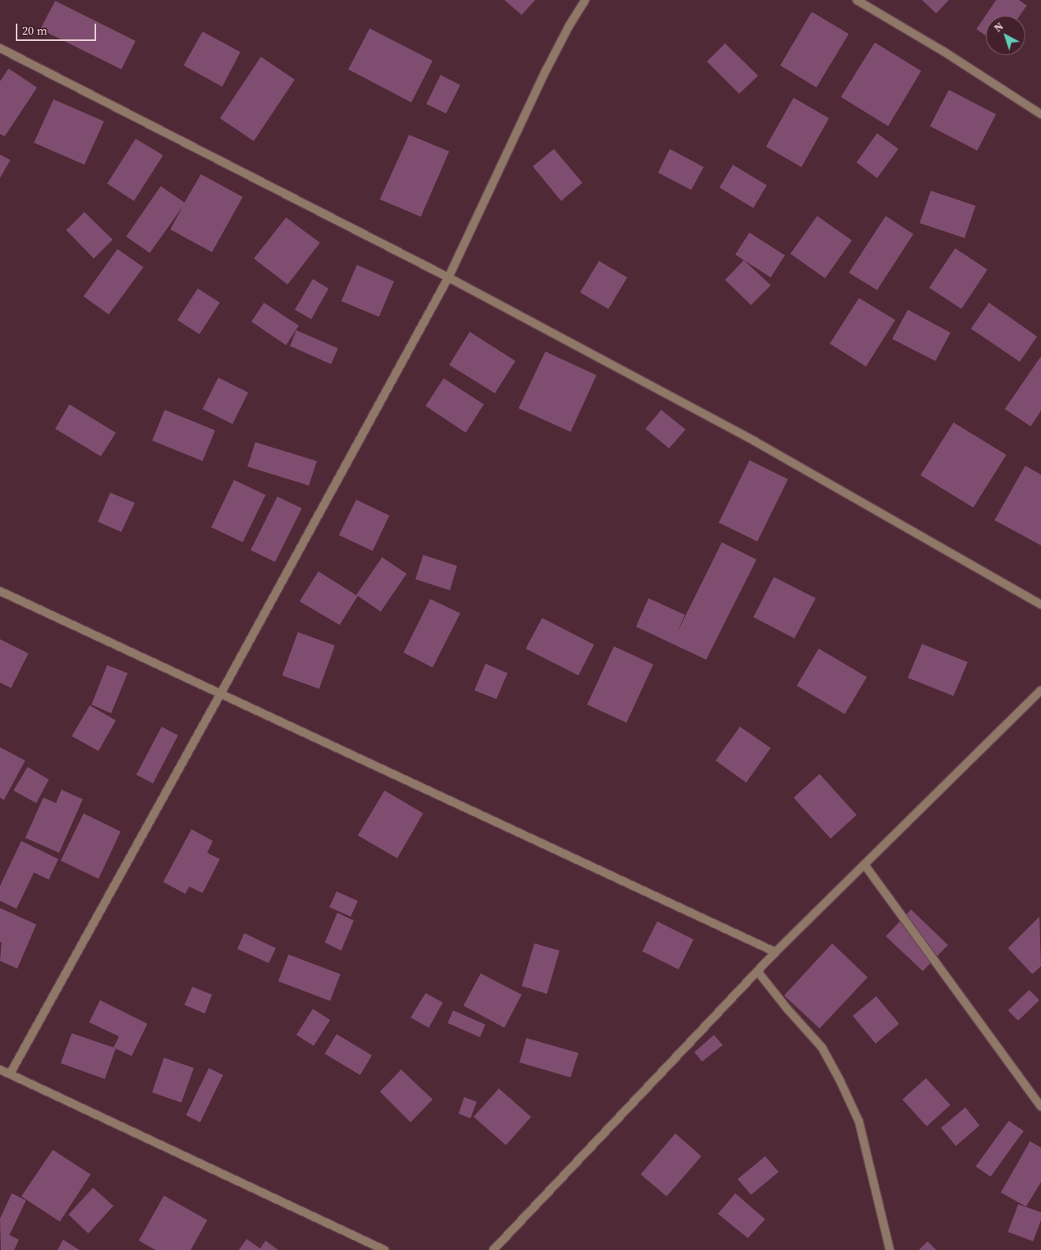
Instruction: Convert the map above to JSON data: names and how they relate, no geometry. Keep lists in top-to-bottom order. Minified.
{"scale_bar":"20 m","north":"top left"}
